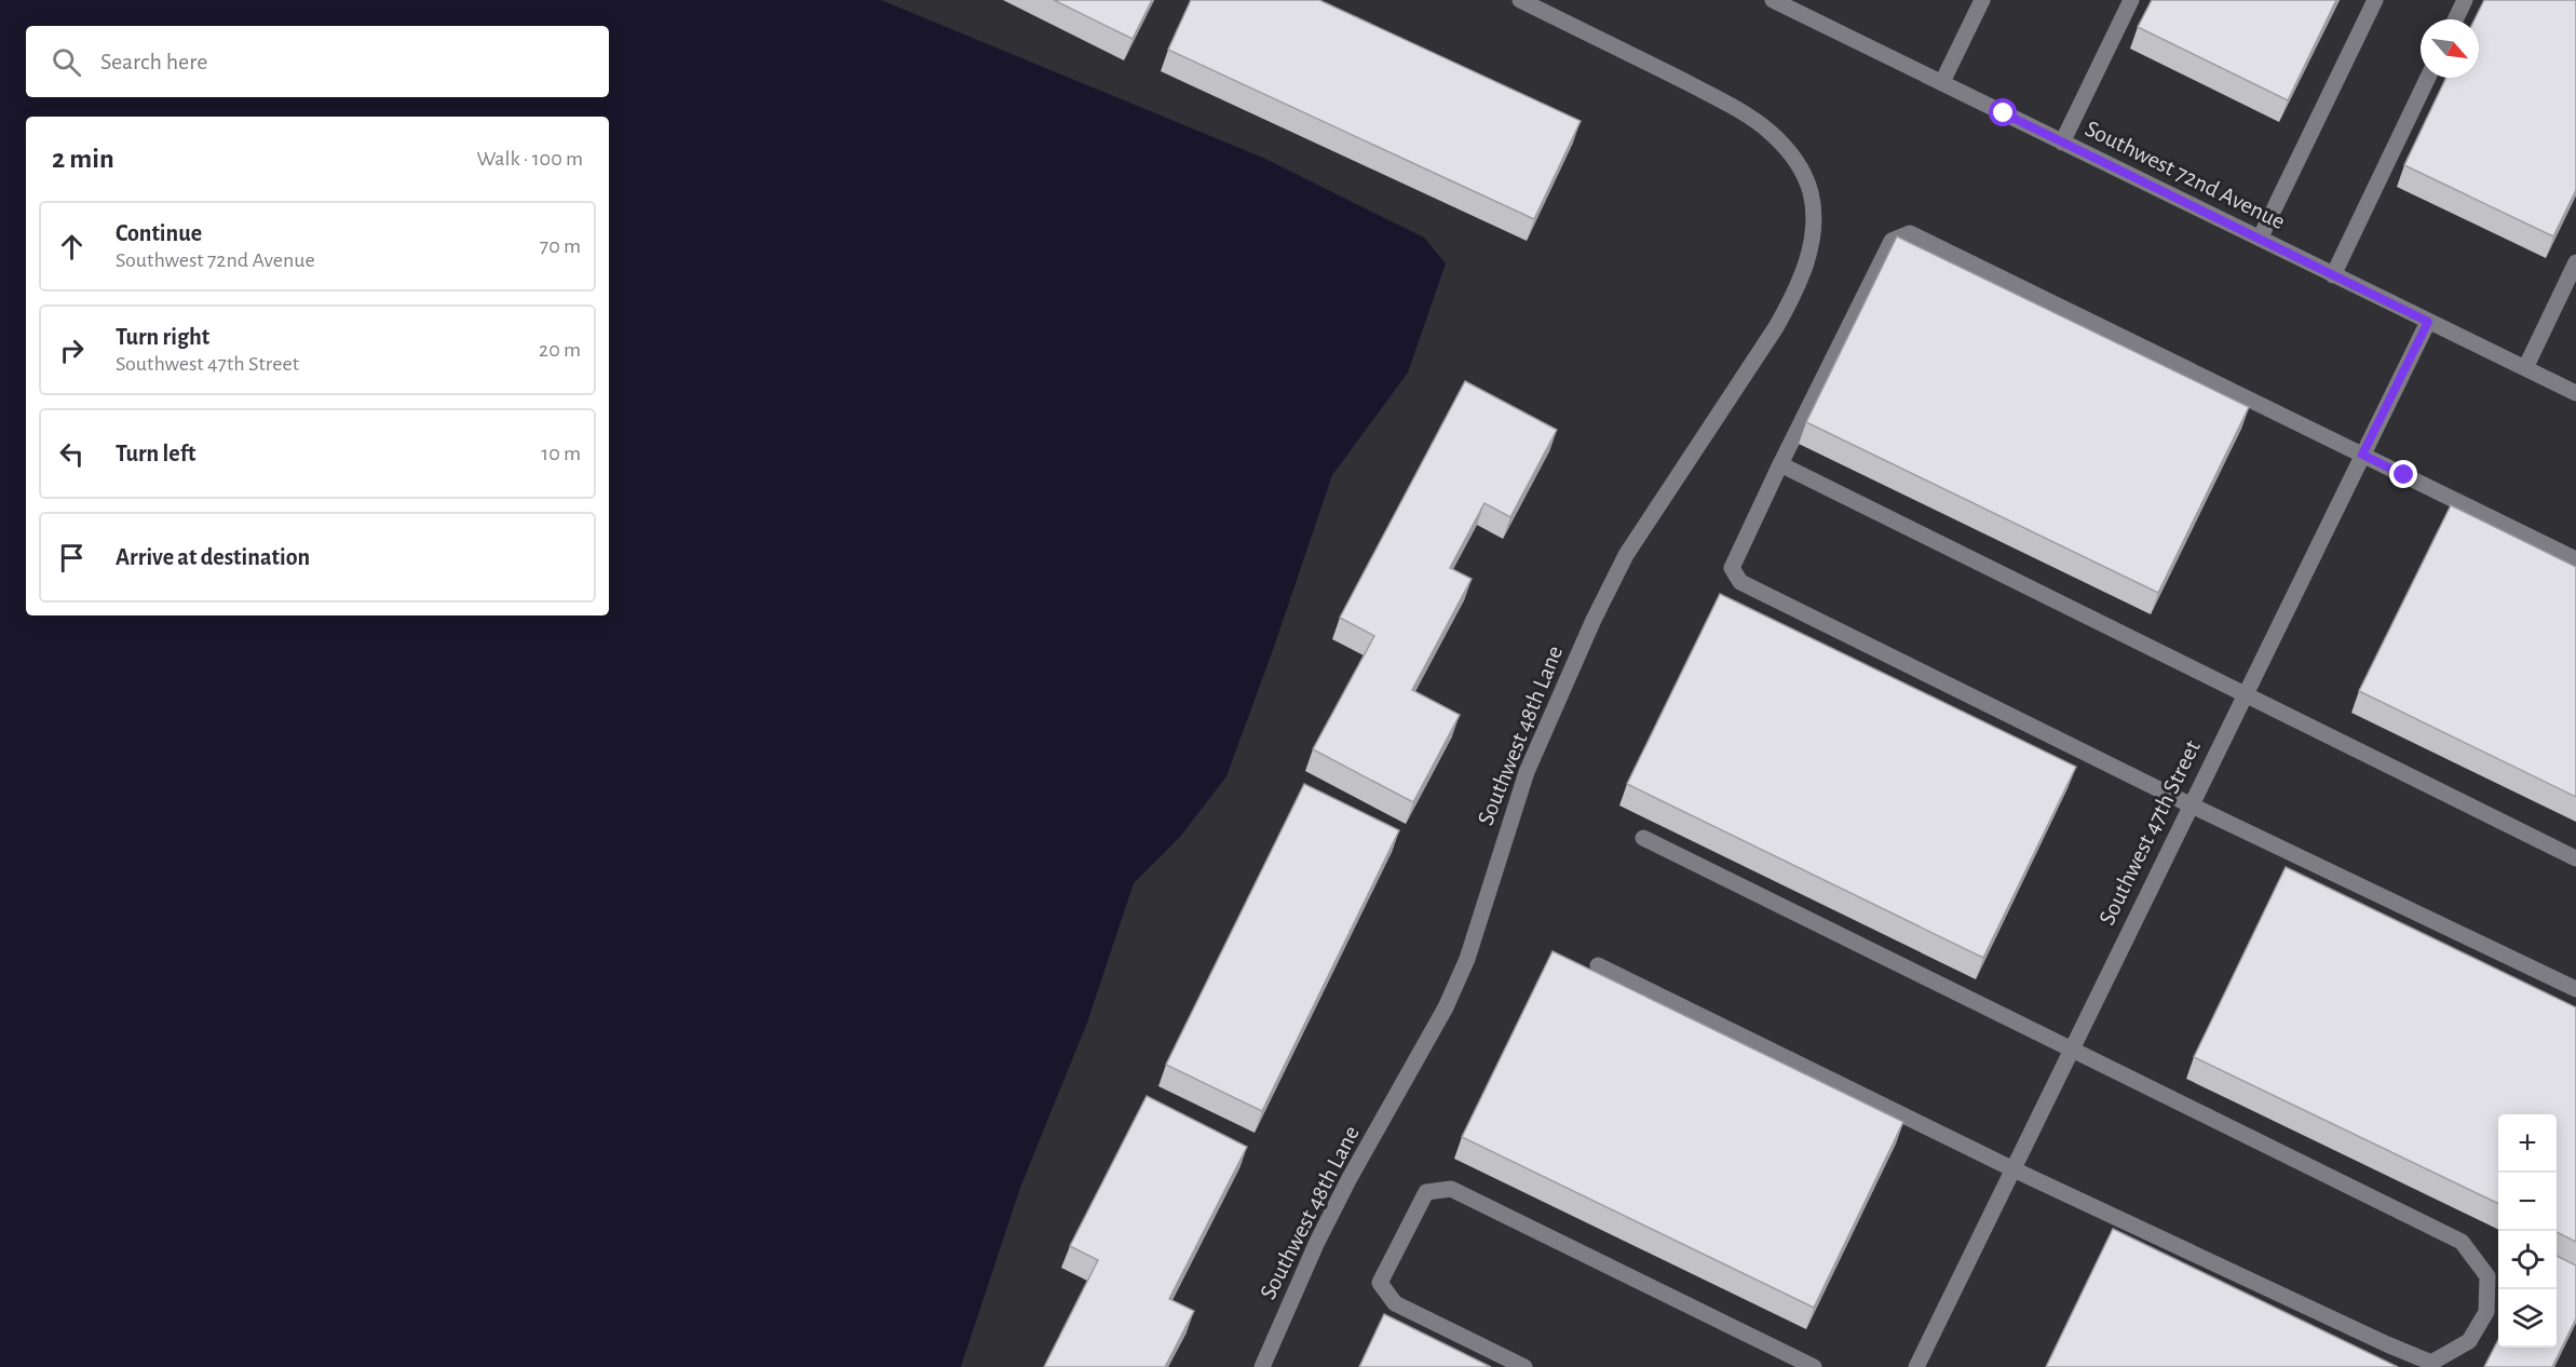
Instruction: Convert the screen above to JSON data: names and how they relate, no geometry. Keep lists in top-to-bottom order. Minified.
{"streets":{"street":["Southwest 72nd Avenue","Southwest 48th Lane","Southwest 47th Street"]},"crossings":[["Southwest 72nd Avenue","Southwest 47th Street"]],"north":"bottom right","page":{"search":"Search here","heading":["2 min","Walk · 100 m"],"list":[["Continue","Southwest 72nd Avenue","70 m"],["Turn right","Southwest 47th Street","20 m"],["Turn left","10 m"],"Arrive at destination"],"map_buttons":["+","−"]}}
